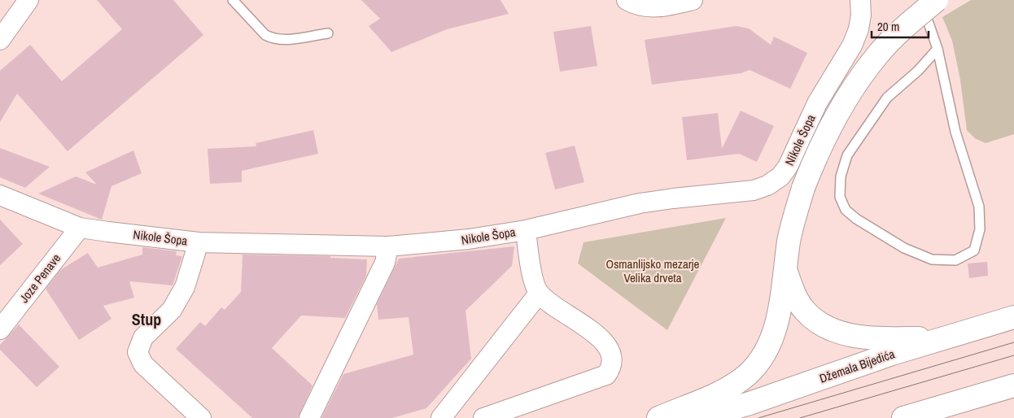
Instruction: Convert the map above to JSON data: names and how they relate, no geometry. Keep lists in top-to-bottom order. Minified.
{"streets":{"main road":["Džemala Bijedića"],"street":["Nikole Šopa","Joze Penave"]},"crossings":[["Nikole Šopa","Joze Penave"]],"districts":["Stup"],"parks":["Osmanlijsko mezarje Velika drveta"],"scale_bar":"20 m"}
